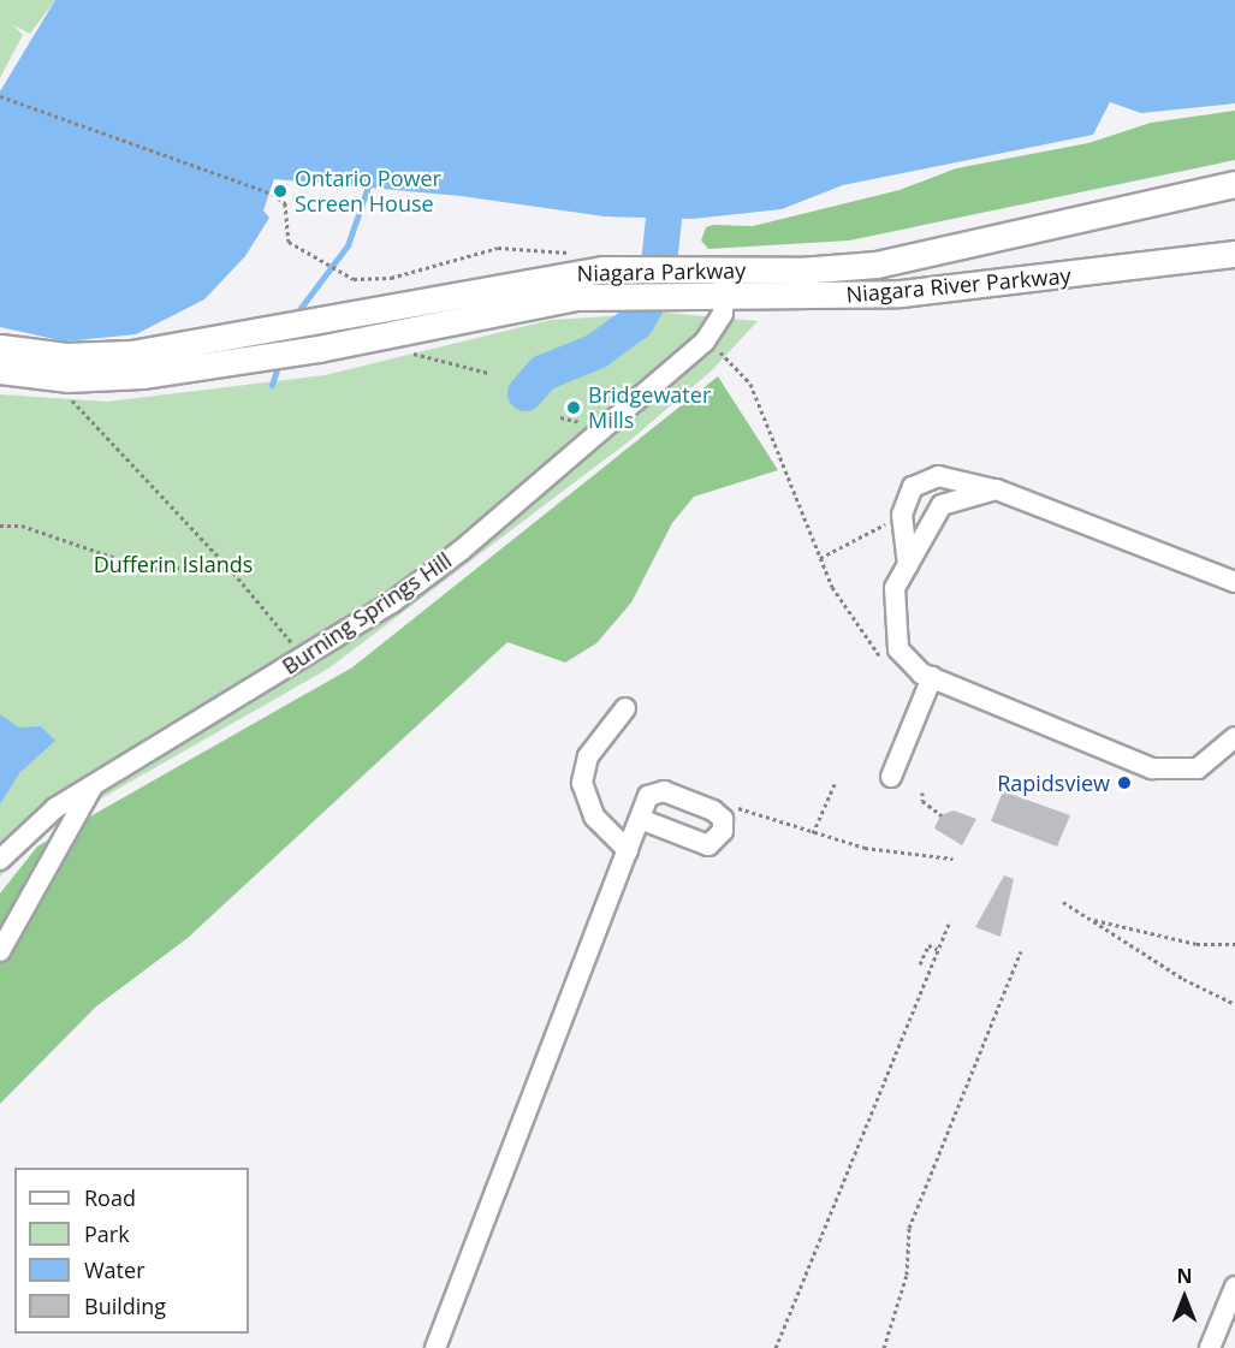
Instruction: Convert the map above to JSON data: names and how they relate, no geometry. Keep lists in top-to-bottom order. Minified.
{"streets":{"main road":["Niagara Parkway","Niagara River Parkway"],"street":["Burning Springs Hill"]},"crossings":[["Niagara Parkway","Niagara River Parkway"],["Niagara Parkway","Burning Springs Hill"],["Niagara River Parkway","Burning Springs Hill"]],"parks":["Dufferin Islands"],"places":["Ontario Power Screen House","Bridgewater Mills","Rapidsview"],"legend":["Road","Park","Water","Building"],"north":"top"}
